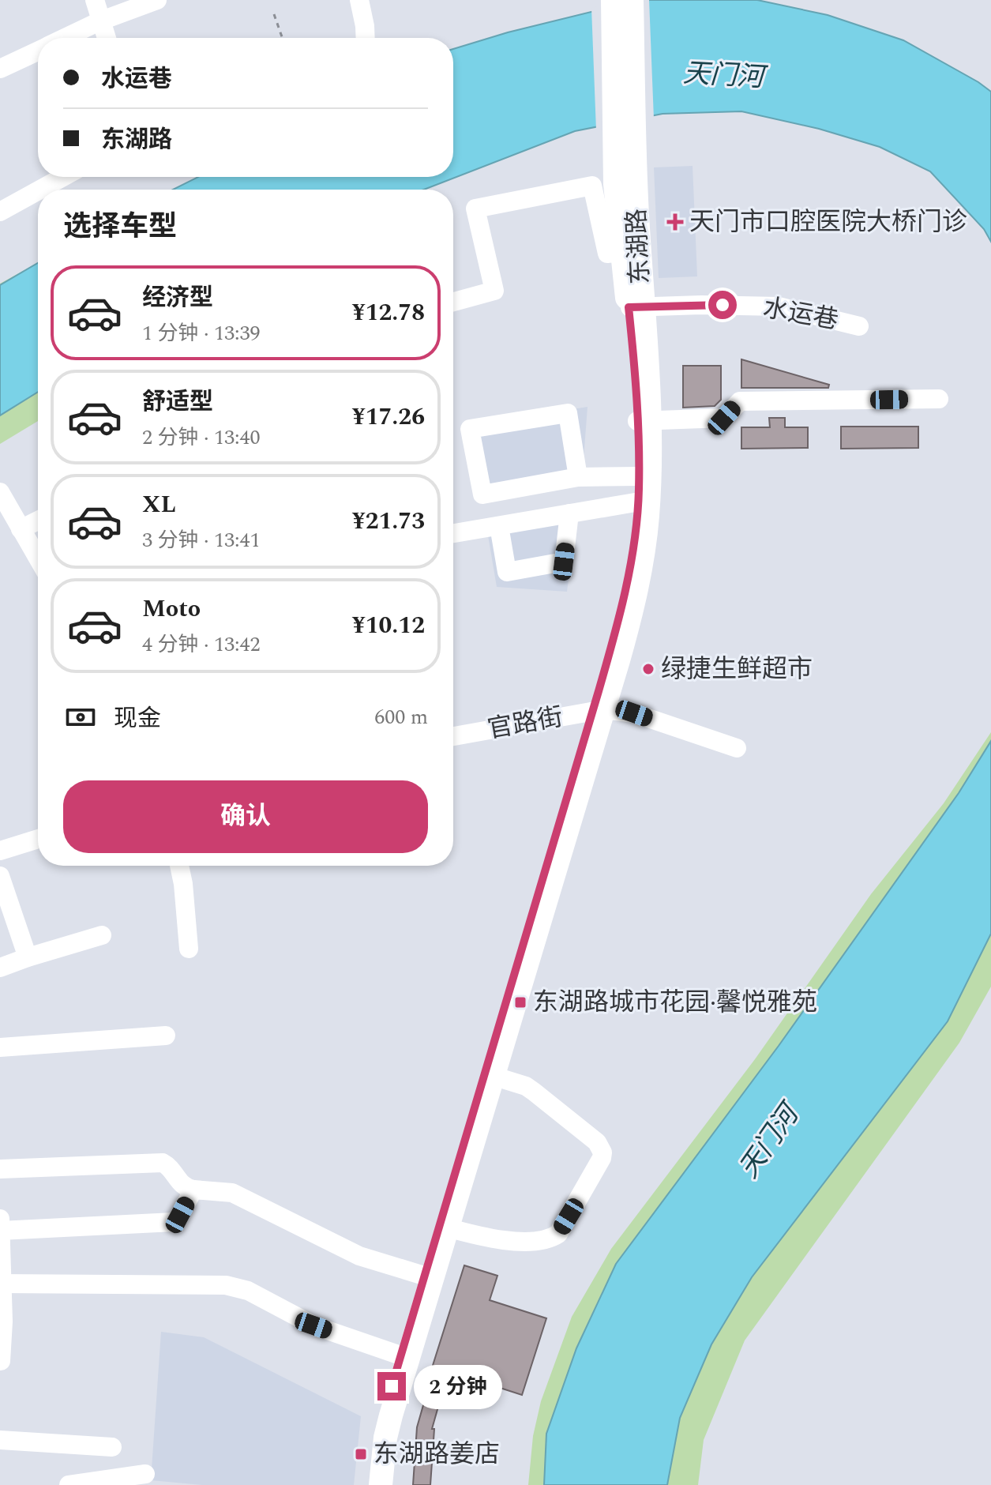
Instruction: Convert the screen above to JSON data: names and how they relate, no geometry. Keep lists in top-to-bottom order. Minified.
{"streets":{"main road":["东湖路"],"street":["水运巷","官路街"]},"crossings":[["东湖路","水运巷"],["东湖路","官路街"]],"water":["天门河"],"places":{"health":["天门市口腔医院大桥门诊"],"other":["绿捷生鲜超市"],"transit":["东湖路城市花园·馨悦雅苑","东湖路姜店"]},"page":{"banner":["水运巷","东湖路"],"heading":"选择车型","list":[{"name":"经济型","note":"1 分钟 · 13:39","value":"¥12.78"},{"name":"舒适型","note":"2 分钟 · 13:40","value":"¥17.26"},{"name":"XL","note":"3 分钟 · 13:41","value":"¥21.73"},{"name":"Moto","note":"4 分钟 · 13:42","value":"¥10.12"}],"pay":["现金","600 m"],"buttons":"确认","bubble":"2 分钟"}}
